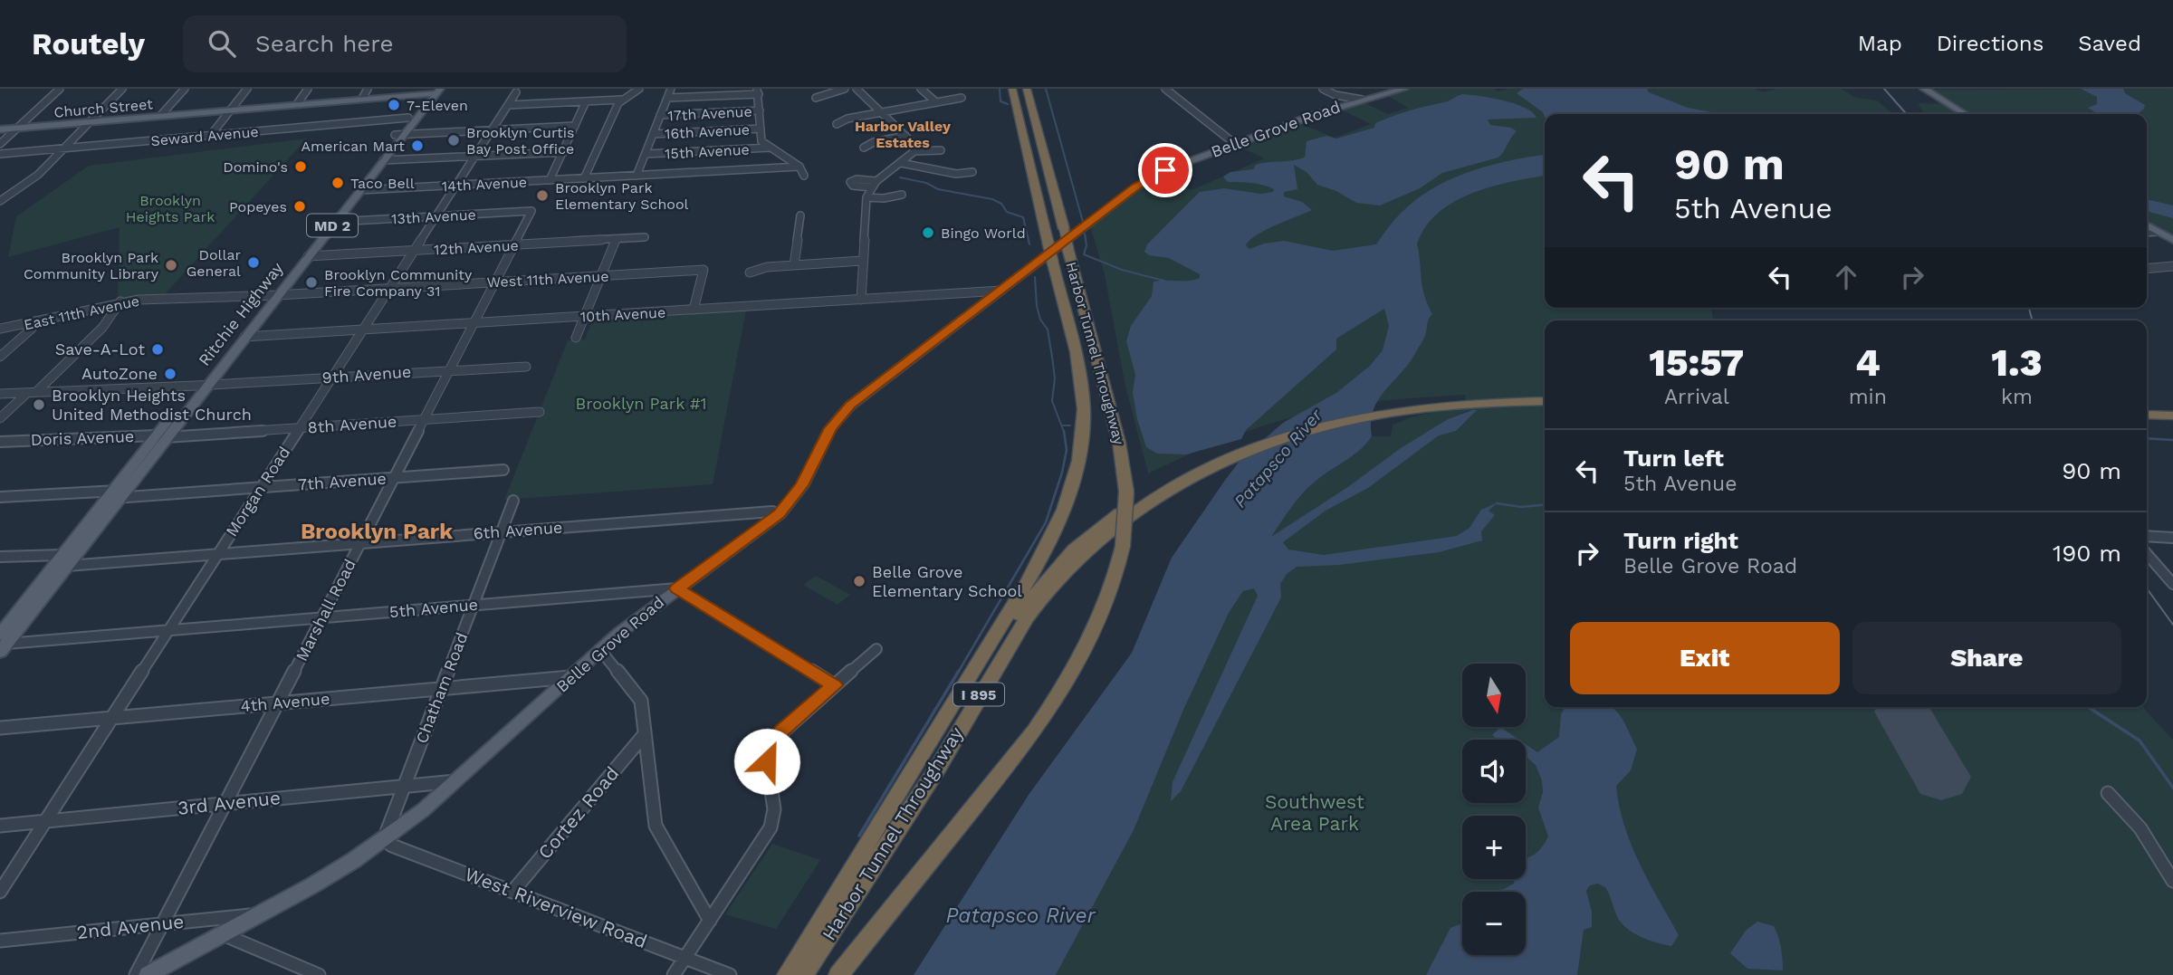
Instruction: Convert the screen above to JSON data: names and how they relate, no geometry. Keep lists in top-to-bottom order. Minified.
{"streets":{"highway":["Harbor Tunnel Throughway","I 895"],"main road":["Church Street","Belle Grove Road","MD 2","Ritchie Highway"],"street":["17th Avenue","16th Avenue","Seward Avenue","15th Avenue","14th Avenue","13th Avenue","12th Avenue","West 11th Avenue","East 11th Avenue","10th Avenue","9th Avenue","8th Avenue","Doris Avenue","7th Avenue","Morgan Road","6th Avenue","5th Avenue","Marshall Road","Chatham Road","4th Avenue","3rd Avenue","Cortez Road","West Riverview Road","2nd Avenue"]},"crossings":[["Church Street","Ritchie Highway"],["Belle Grove Road","10th Avenue"],["Belle Grove Road","6th Avenue"],["Belle Grove Road","5th Avenue"],["Belle Grove Road","Chatham Road"],["Belle Grove Road","4th Avenue"],["Belle Grove Road","3rd Avenue"],["Belle Grove Road","West Riverview Road"],["Belle Grove Road","2nd Avenue"],["Seward Avenue","Ritchie Highway"],["14th Avenue","Ritchie Highway"],["14th Avenue","Morgan Road"],["13th Avenue","Ritchie Highway"],["13th Avenue","Morgan Road"],["13th Avenue","Marshall Road"],["12th Avenue","Ritchie Highway"],["12th Avenue","Morgan Road"],["12th Avenue","Marshall Road"],["West 11th Avenue","East 11th Avenue"],["West 11th Avenue","Ritchie Highway"],["West 11th Avenue","10th Avenue"],["West 11th Avenue","Morgan Road"],["West 11th Avenue","Marshall Road"],["East 11th Avenue","Ritchie Highway"],["Ritchie Highway","10th Avenue"],["Ritchie Highway","9th Avenue"],["Ritchie Highway","8th Avenue"],["Ritchie Highway","Doris Avenue"],["Ritchie Highway","7th Avenue"],["Ritchie Highway","6th Avenue"],["Ritchie Highway","5th Avenue"],["10th Avenue","Morgan Road"],["10th Avenue","Marshall Road"],["Harbor Tunnel Throughway","I 895"],["9th Avenue","Morgan Road"],["9th Avenue","Marshall Road"],["8th Avenue","Doris Avenue"],["8th Avenue","Morgan Road"],["8th Avenue","Marshall Road"],["7th Avenue","Morgan Road"],["7th Avenue","Marshall Road"],["Morgan Road","6th Avenue"],["Morgan Road","5th Avenue"],["Morgan Road","4th Avenue"],["Morgan Road","3rd Avenue"],["6th Avenue","Marshall Road"],["6th Avenue","Chatham Road"],["5th Avenue","Marshall Road"],["5th Avenue","Chatham Road"],["Marshall Road","4th Avenue"],["Marshall Road","3rd Avenue"],["Marshall Road","2nd Avenue"],["Chatham Road","4th Avenue"],["Chatham Road","3rd Avenue"],["Chatham Road","West Riverview Road"],["Cortez Road","West Riverview Road"]],"districts":["Harbor Valley Estates","Brooklyn Park"],"water":["Patapsco River"],"parks":["Brooklyn Heights Park","Brooklyn Park #1","Southwest Area Park"],"places":["7-Eleven","Brooklyn Curtis Bay Post Office","American Mart","Domino's","Taco Bell","Brooklyn Park Elementary School","Popeyes","Bingo World","Dollar General","Brooklyn Park Community Library","Brooklyn Community Fire Company 31","Save-A-Lot","AutoZone","Brooklyn Heights United Methodist Church","Belle Grove Elementary School"],"north":"bottom","page":{"header":"Routely","search":"Search here","nav":["Map","Directions","Saved"],"turn":["90 m","5th Avenue"],"eta":["15:57","Arrival","4","min","1.3","km"],"list":[{"name":"Turn left","note":"5th Avenue","value":"90 m"},{"name":"Turn right","note":"Belle Grove Road","value":"190 m"}],"buttons":["Exit","Share"],"map_buttons":["+","−"]}}
